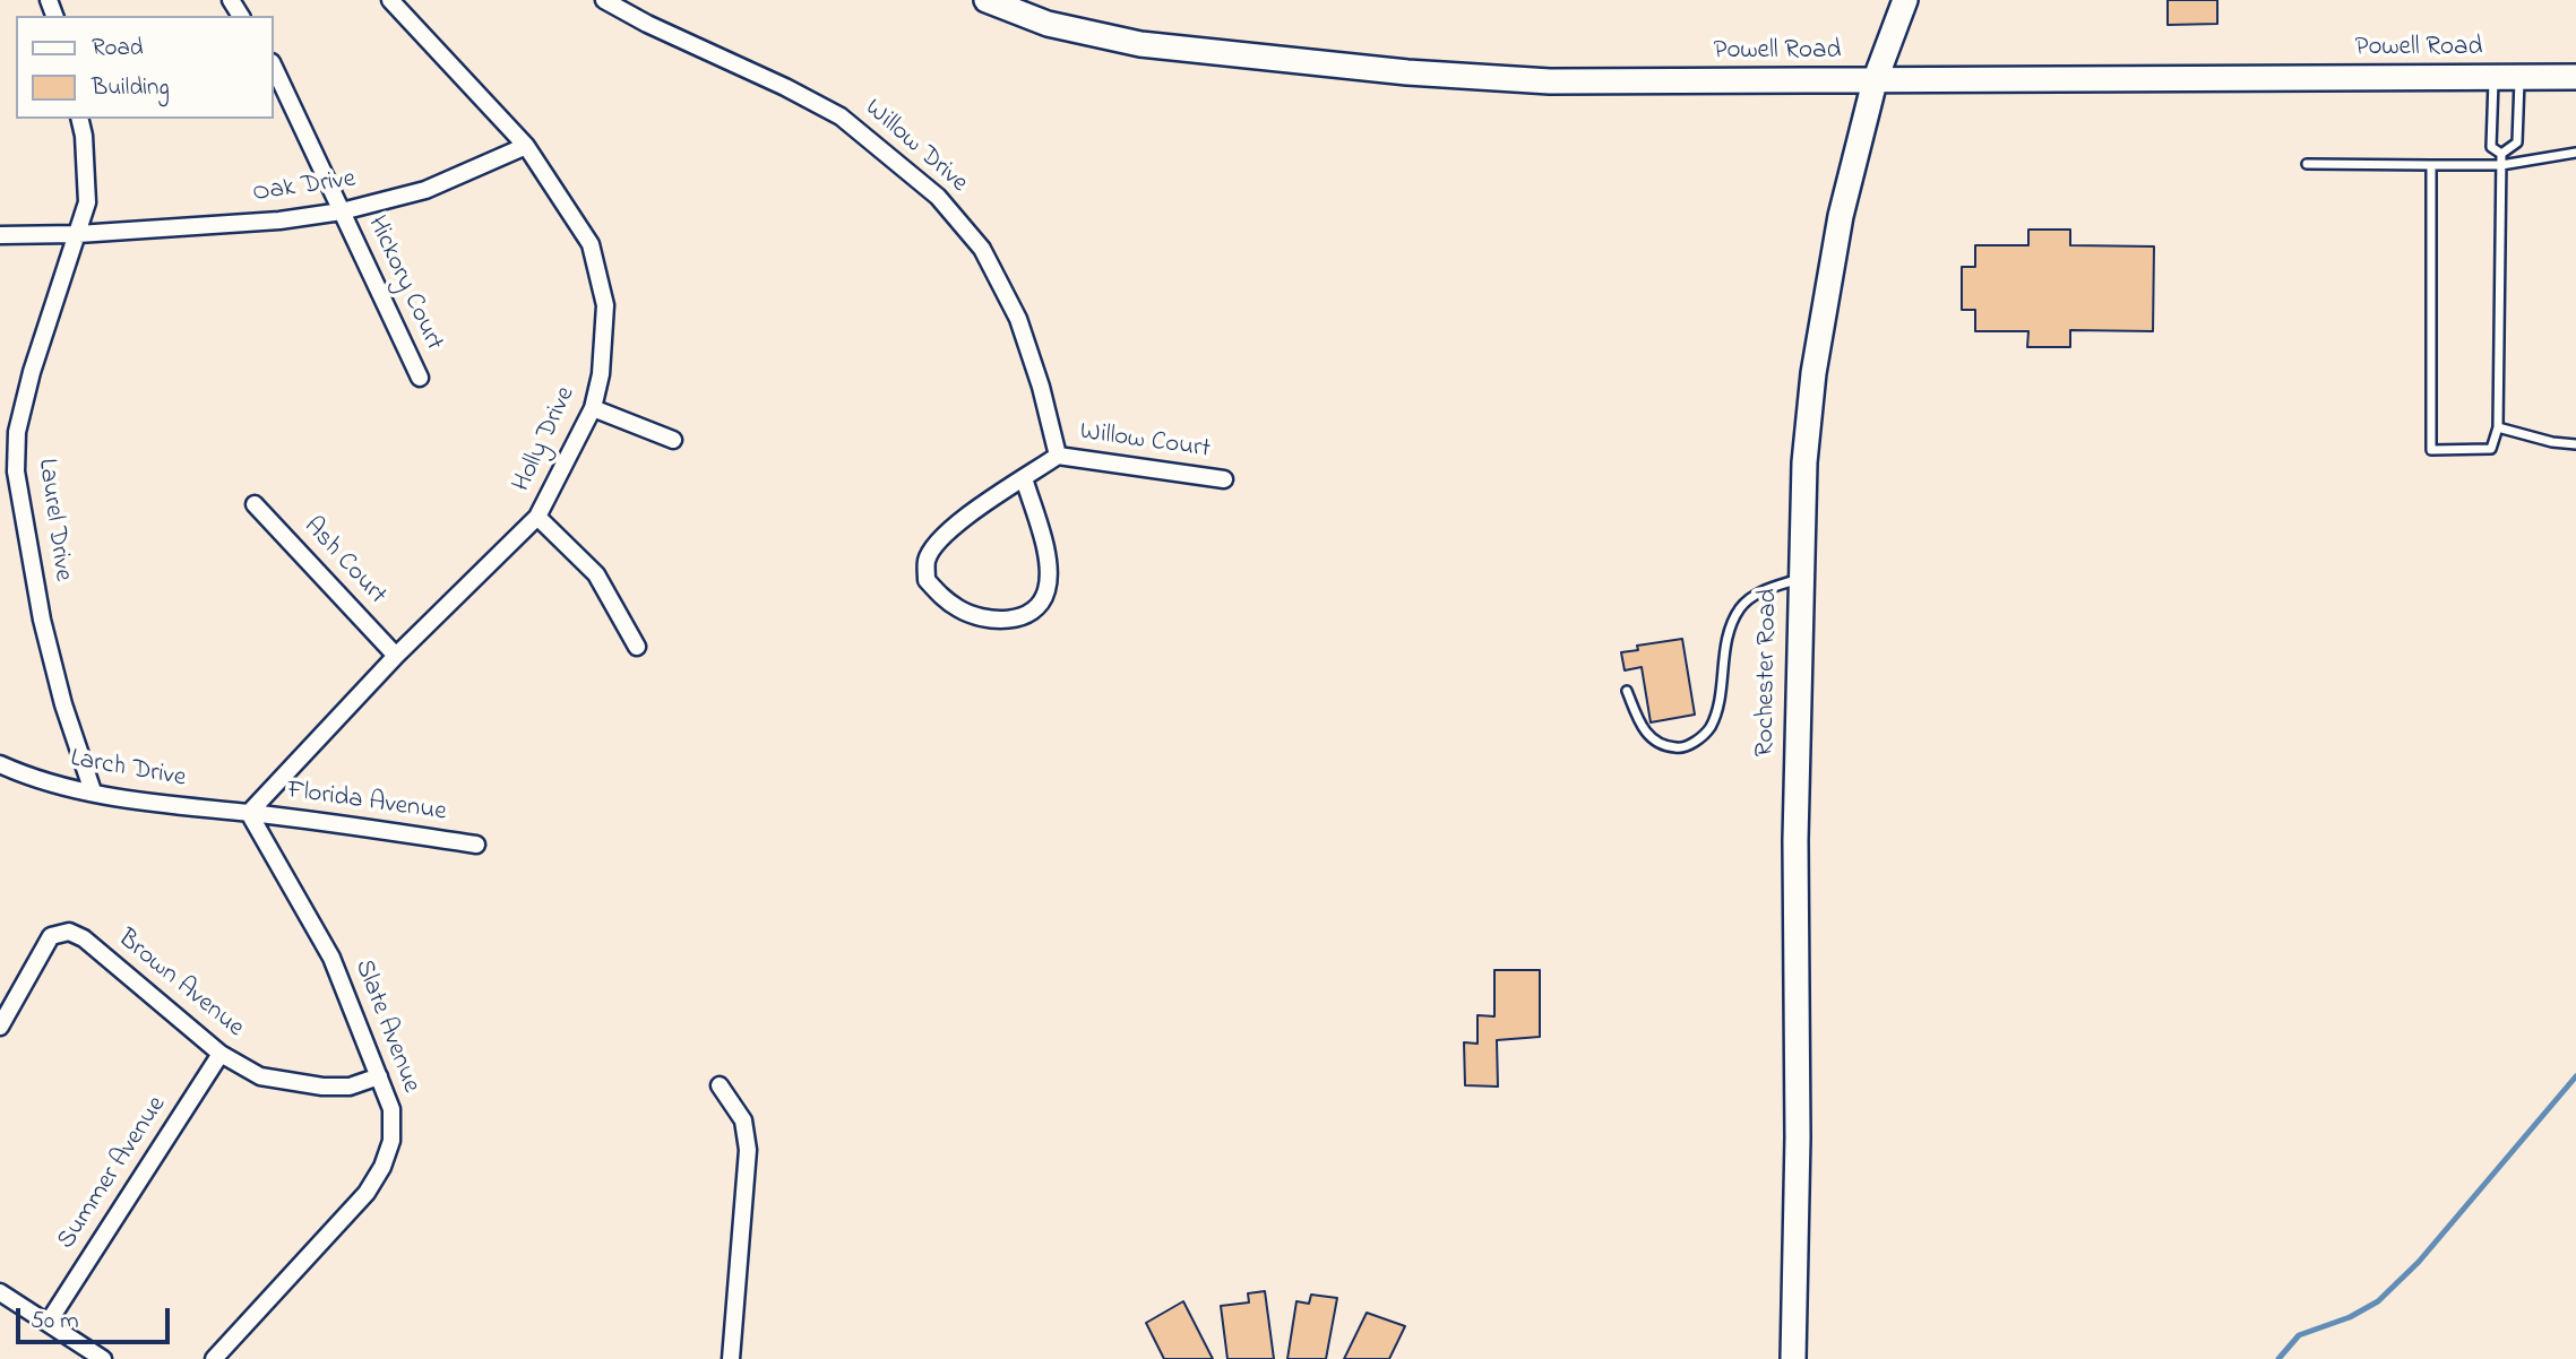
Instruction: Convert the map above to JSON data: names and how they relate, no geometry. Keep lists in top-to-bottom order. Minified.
{"streets":{"street":["Powell Road","Willow Drive","Oak Drive","Hickory Court","Holly Drive","Willow Court","Laurel Drive","Ash Court","Rochester Road","Larch Drive","Florida Avenue","Brown Avenue","Slate Avenue","Summer Avenue"]},"crossings":[["Powell Road","Rochester Road"],["Willow Drive","Willow Court"],["Oak Drive","Hickory Court"],["Oak Drive","Holly Drive"],["Oak Drive","Laurel Drive"],["Holly Drive","Ash Court"],["Holly Drive","Larch Drive"],["Holly Drive","Florida Avenue"],["Holly Drive","Slate Avenue"],["Laurel Drive","Larch Drive"],["Larch Drive","Florida Avenue"],["Larch Drive","Slate Avenue"],["Florida Avenue","Slate Avenue"],["Brown Avenue","Slate Avenue"],["Brown Avenue","Summer Avenue"]],"legend":["Road","Building"],"scale_bar":"50 m"}
